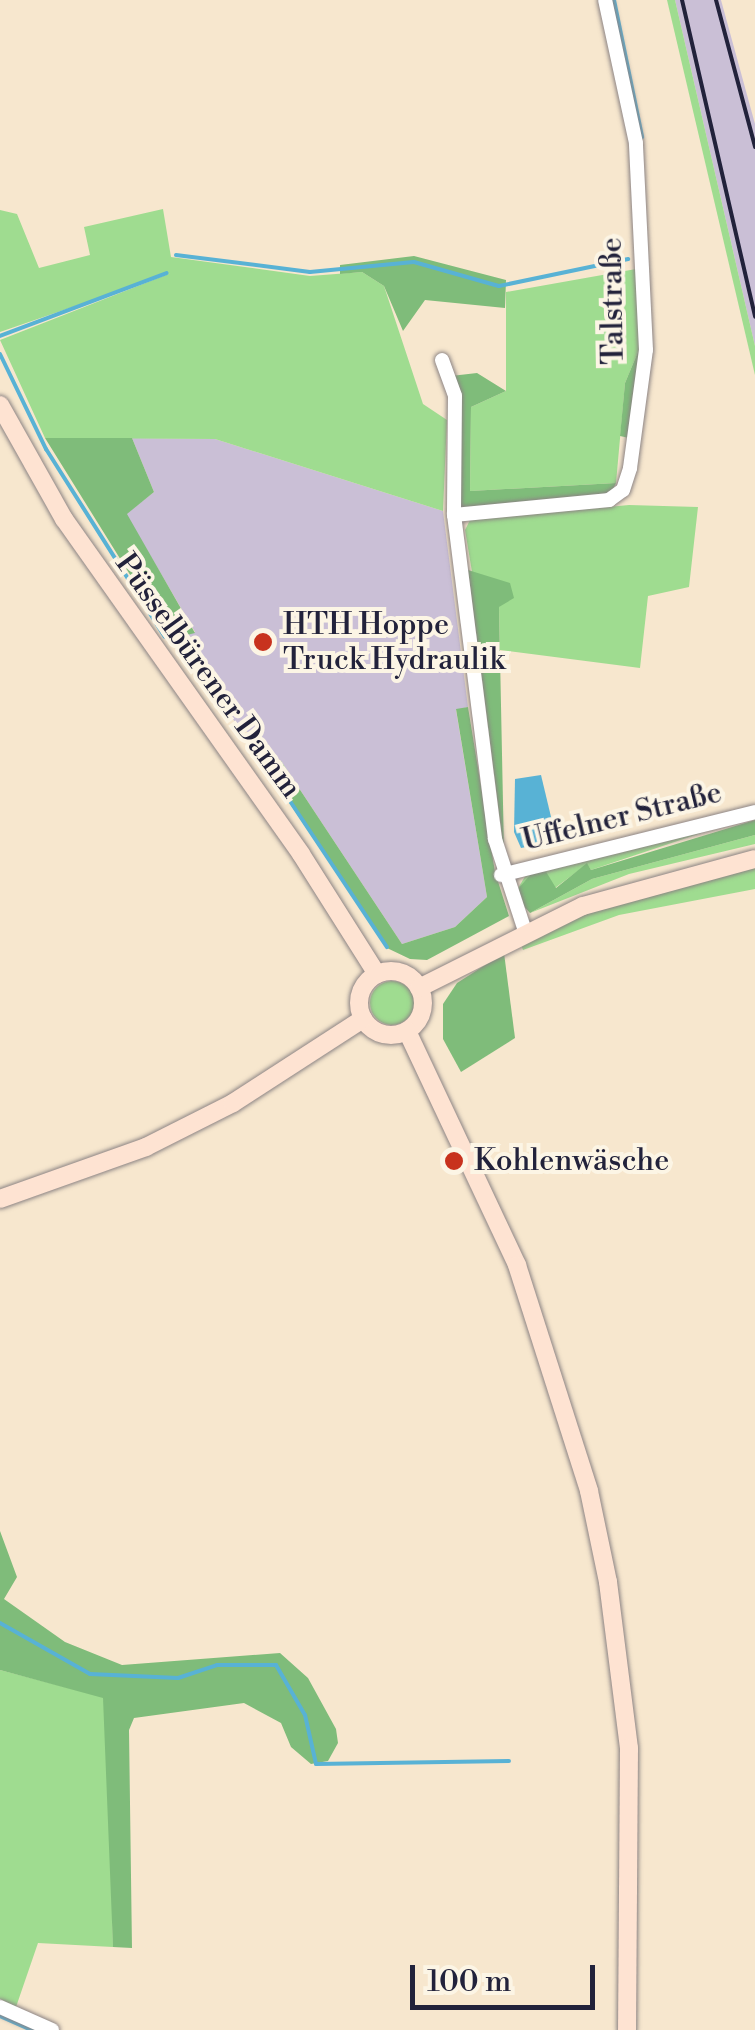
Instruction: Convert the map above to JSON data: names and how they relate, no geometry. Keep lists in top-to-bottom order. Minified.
{"streets":{"main road":["Püsselbürener Damm"],"street":["Talstraße","Uffelner Straße"]},"places":["HTH Hoppe Truck Hydraulik","Kohlenwäsche"],"scale_bar":"100 m"}
